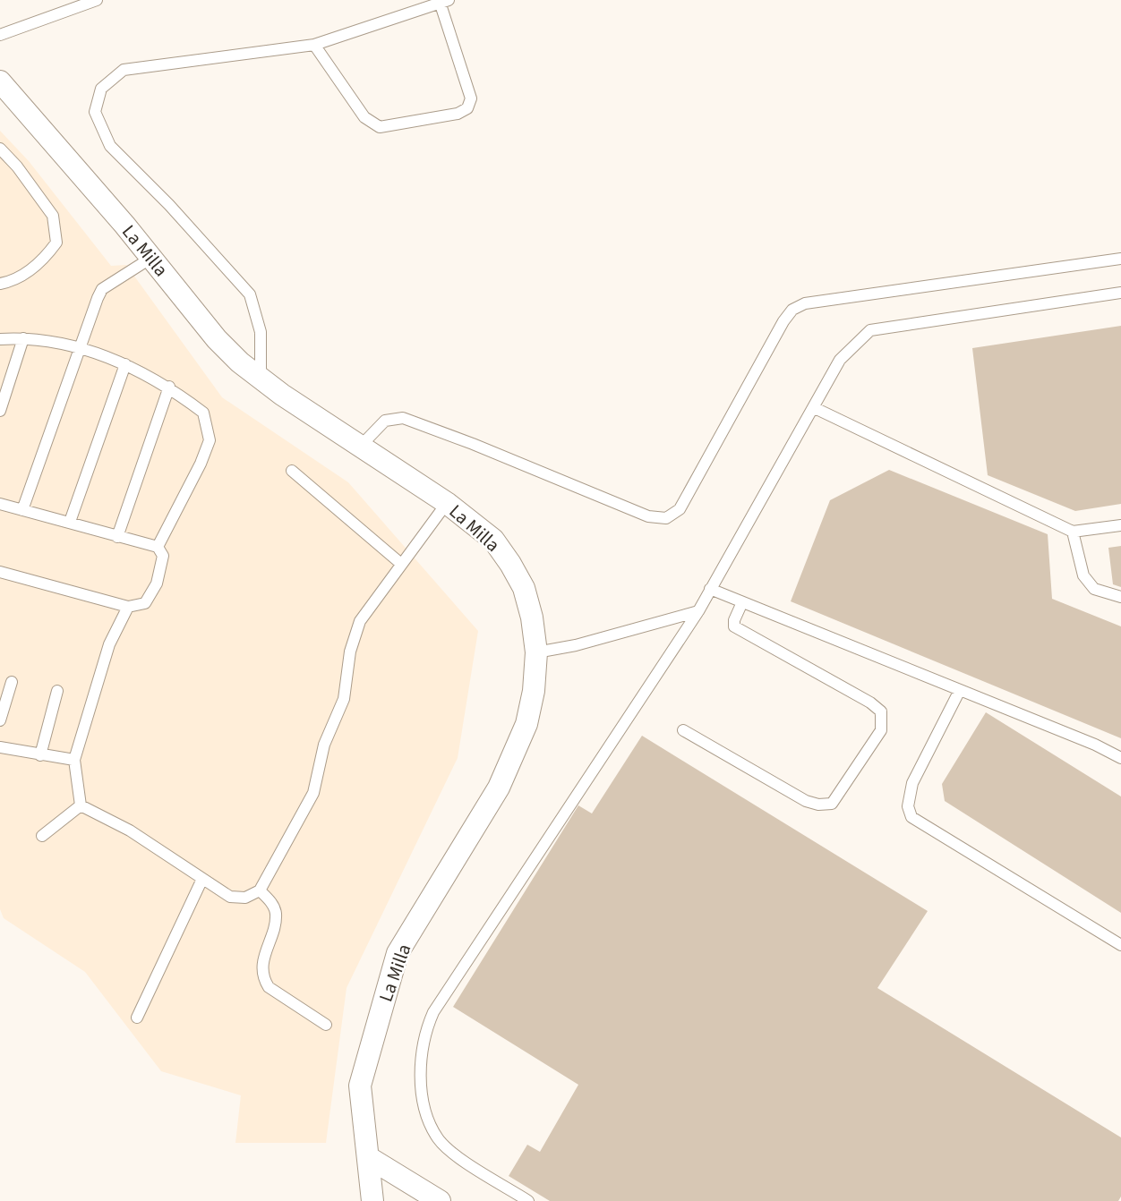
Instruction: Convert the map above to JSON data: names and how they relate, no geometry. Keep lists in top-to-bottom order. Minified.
{"streets":{"street":["La Milla"]}}
